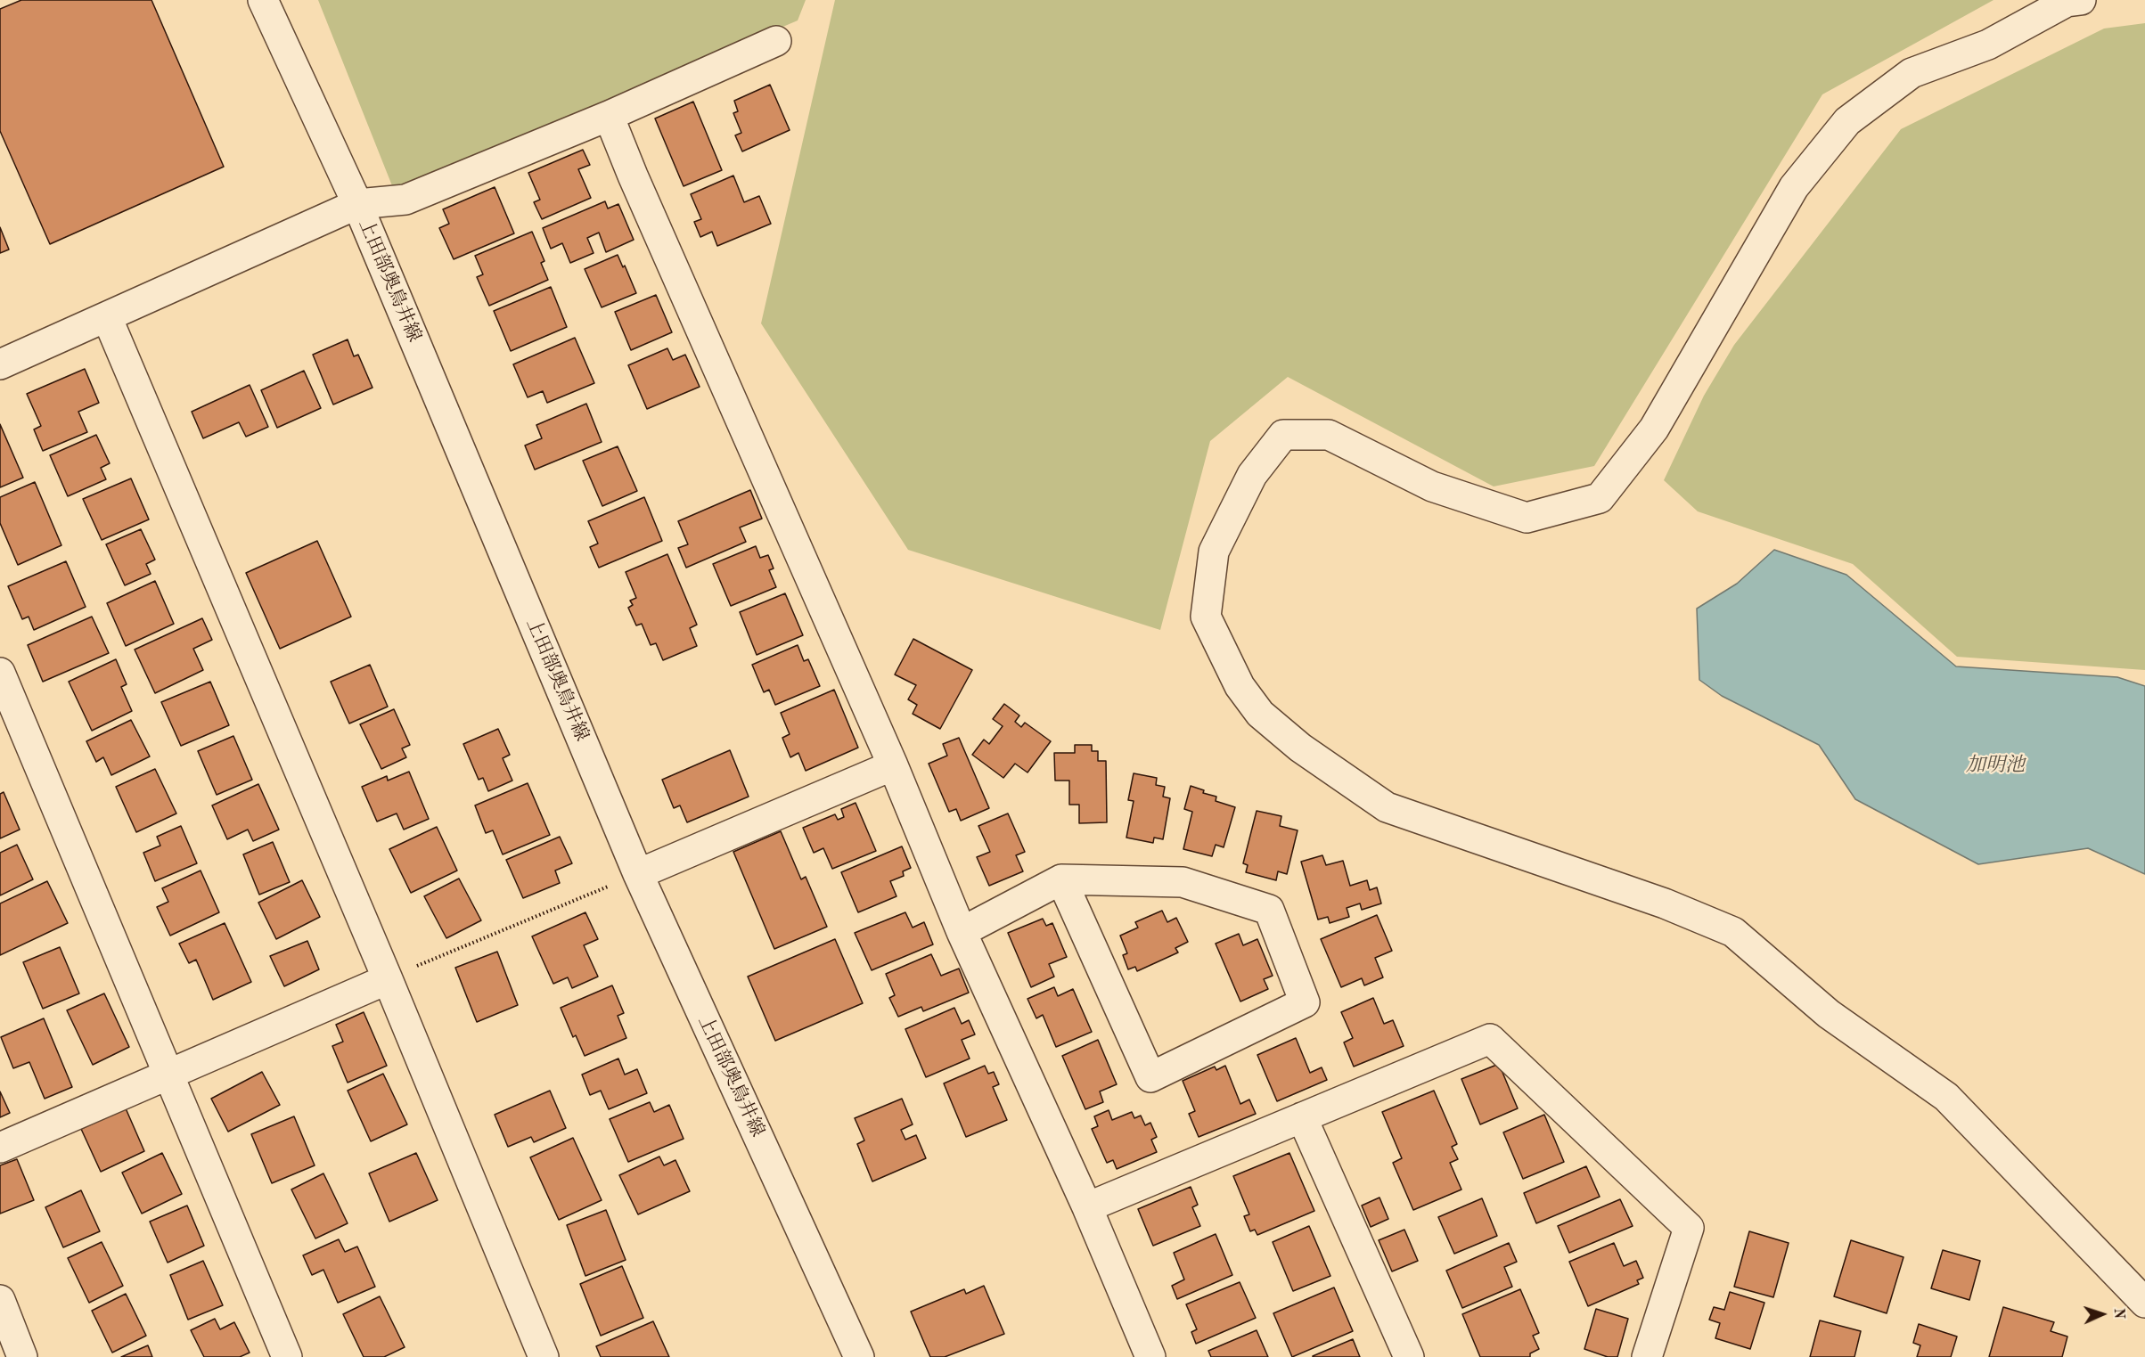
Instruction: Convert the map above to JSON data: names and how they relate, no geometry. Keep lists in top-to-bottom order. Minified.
{"streets":{"street":["上田部奥鳥井線"]},"water":["加明池"],"north":"right"}
